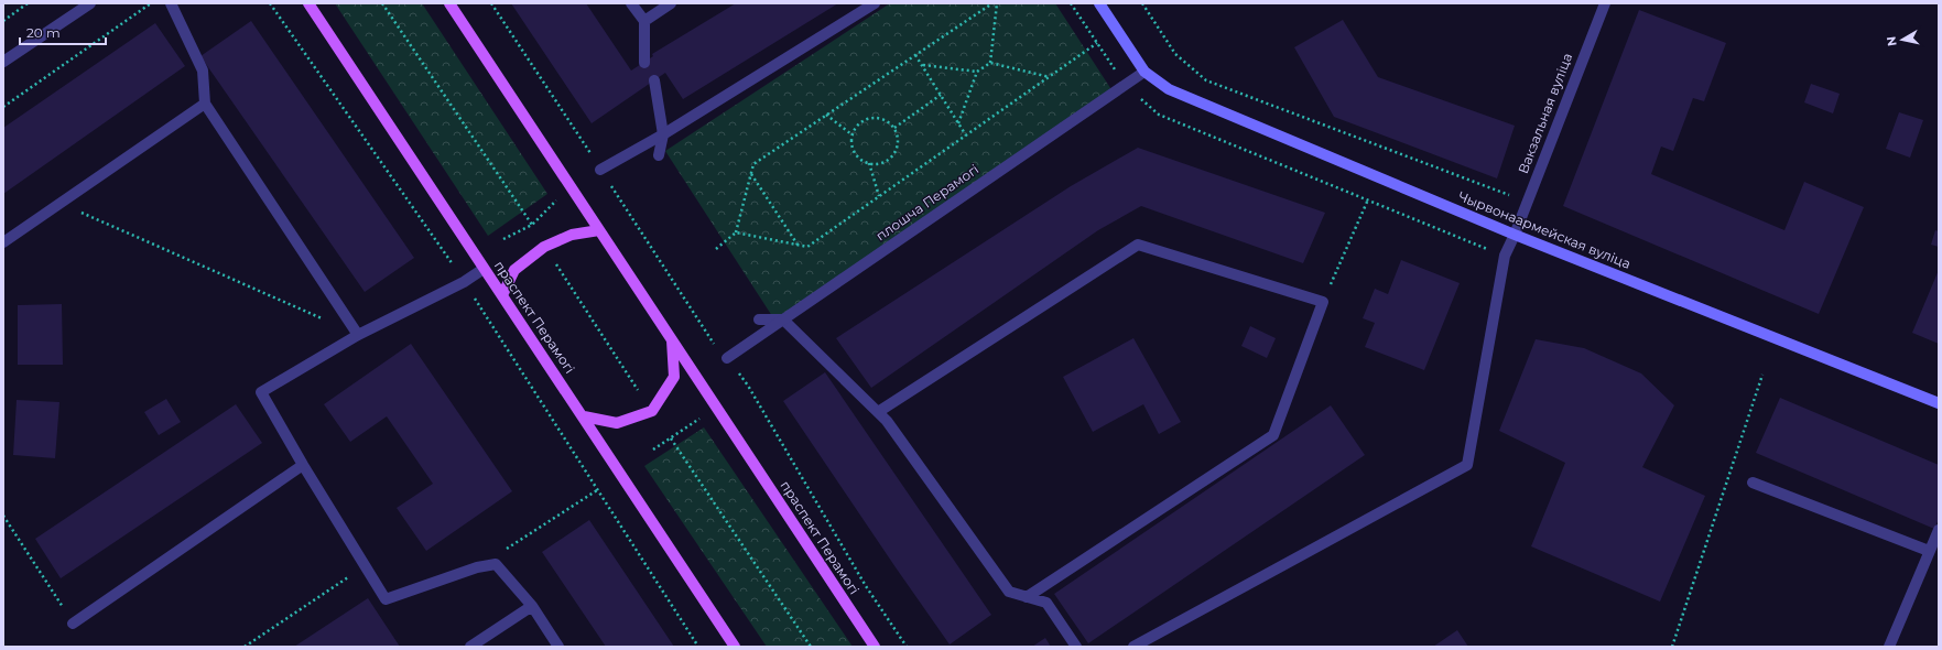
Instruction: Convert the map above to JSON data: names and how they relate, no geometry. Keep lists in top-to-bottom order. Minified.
{"streets":{"main road":["праспект Перамогі"],"street":["Вакзальная вуліца","плошча Перамогі","Чырвонаармейская вуліца"]},"crossings":[["Вакзальная вуліца","Чырвонаармейская вуліца"],["плошча Перамогі","Чырвонаармейская вуліца"]],"scale_bar":"20 m","north":"left"}
